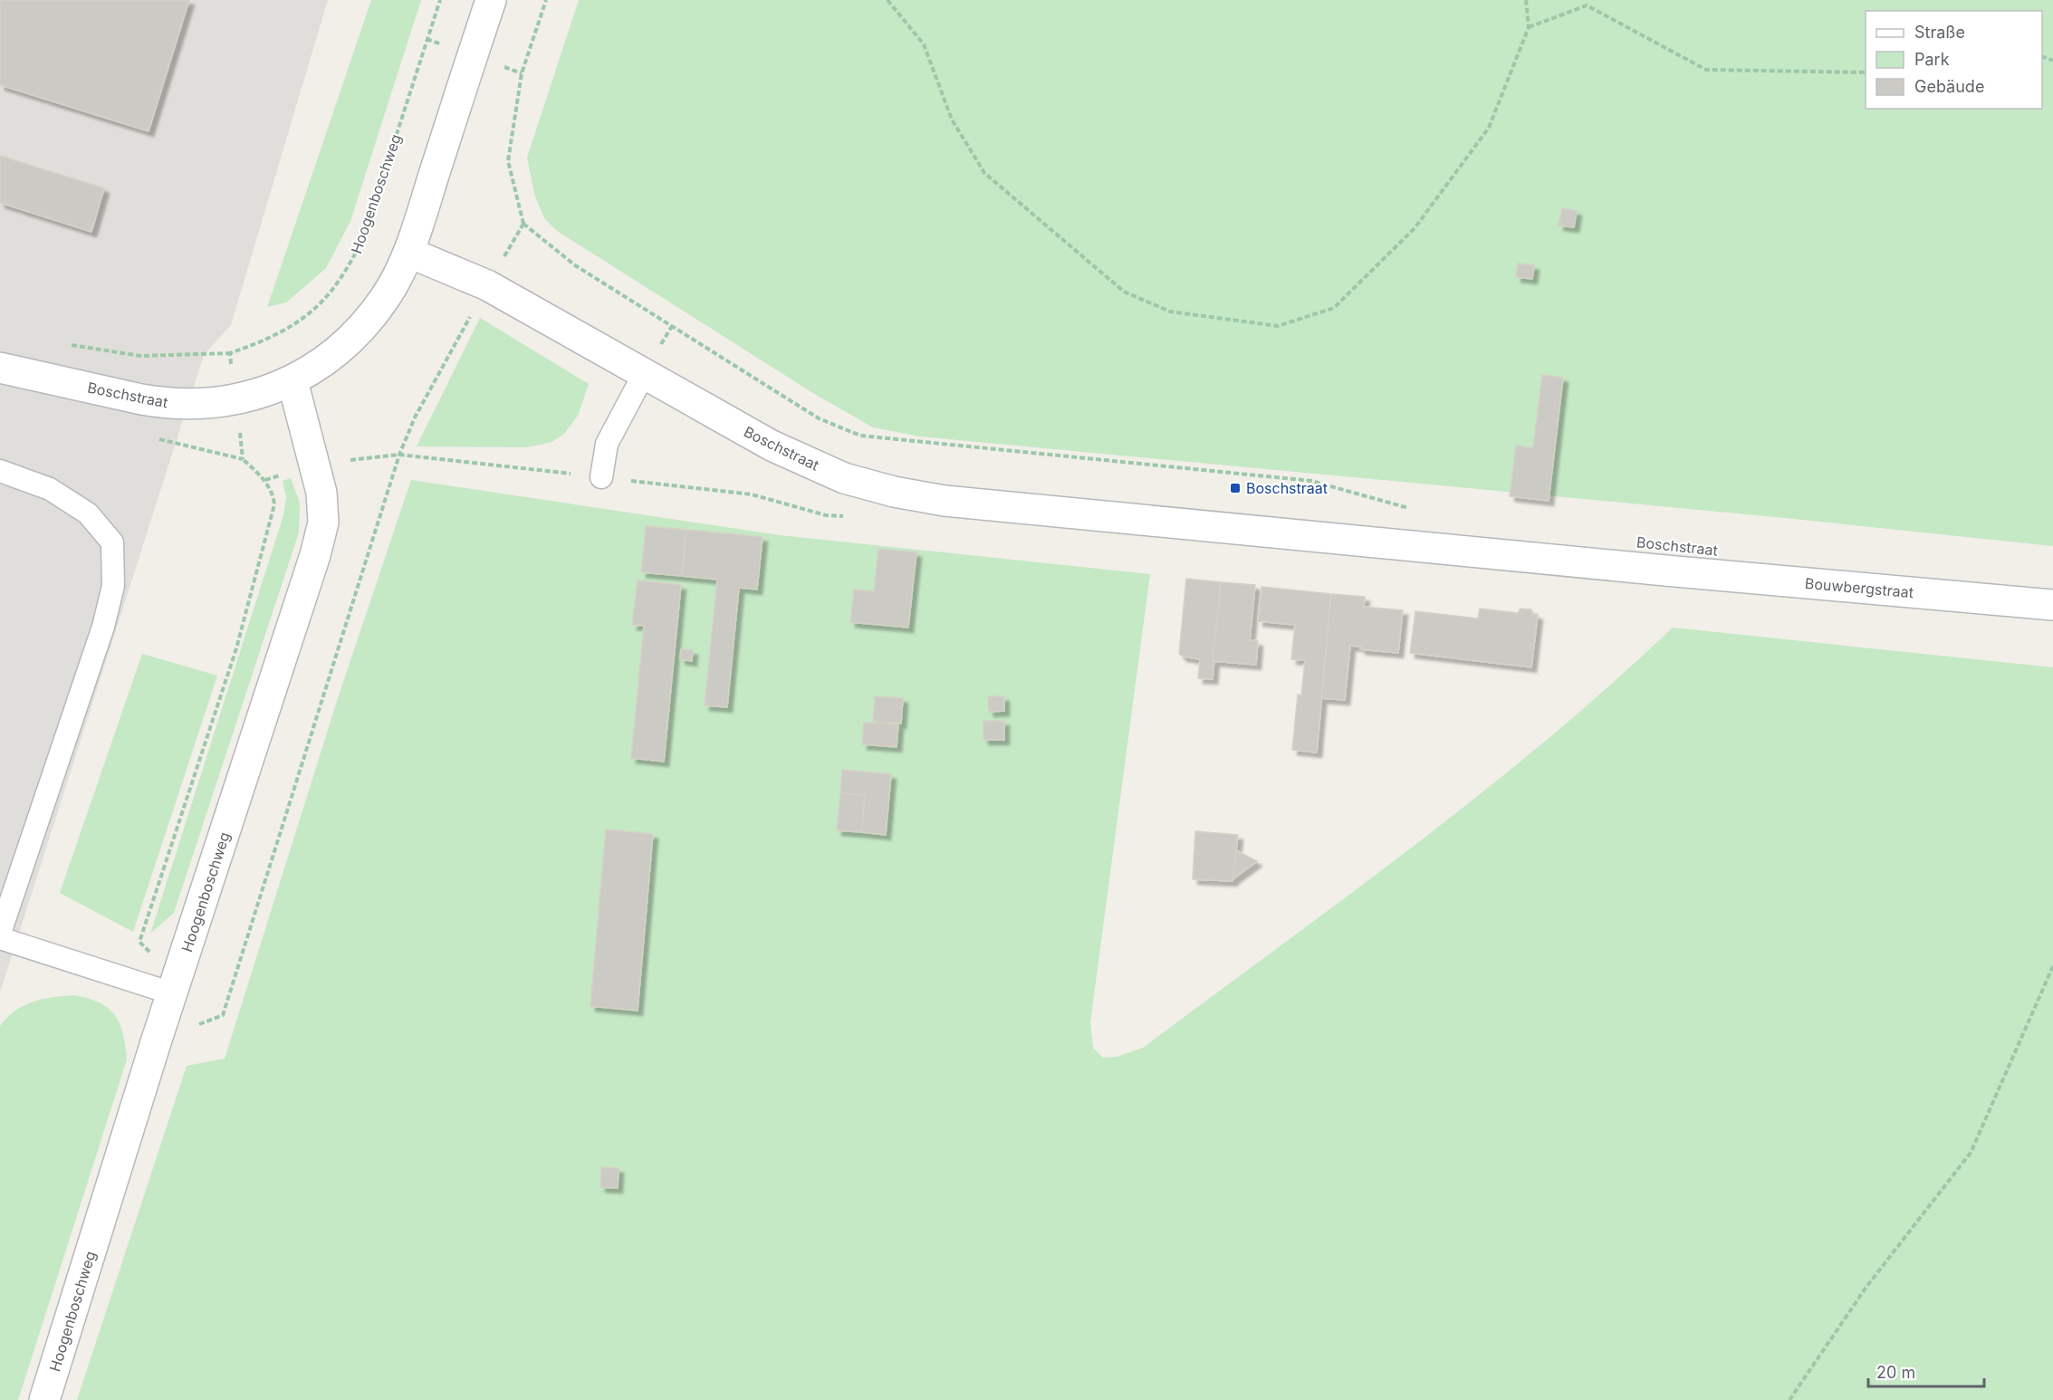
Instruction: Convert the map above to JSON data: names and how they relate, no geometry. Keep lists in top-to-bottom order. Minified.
{"streets":{"street":["Hoogenboschweg","Boschstraat","Bouwbergstraat"]},"crossings":[["Hoogenboschweg","Boschstraat"],["Boschstraat","Bouwbergstraat"]],"places":{"transit":["Boschstraat"]},"legend":["Straße","Park","Gebäude"],"scale_bar":"20 m"}
